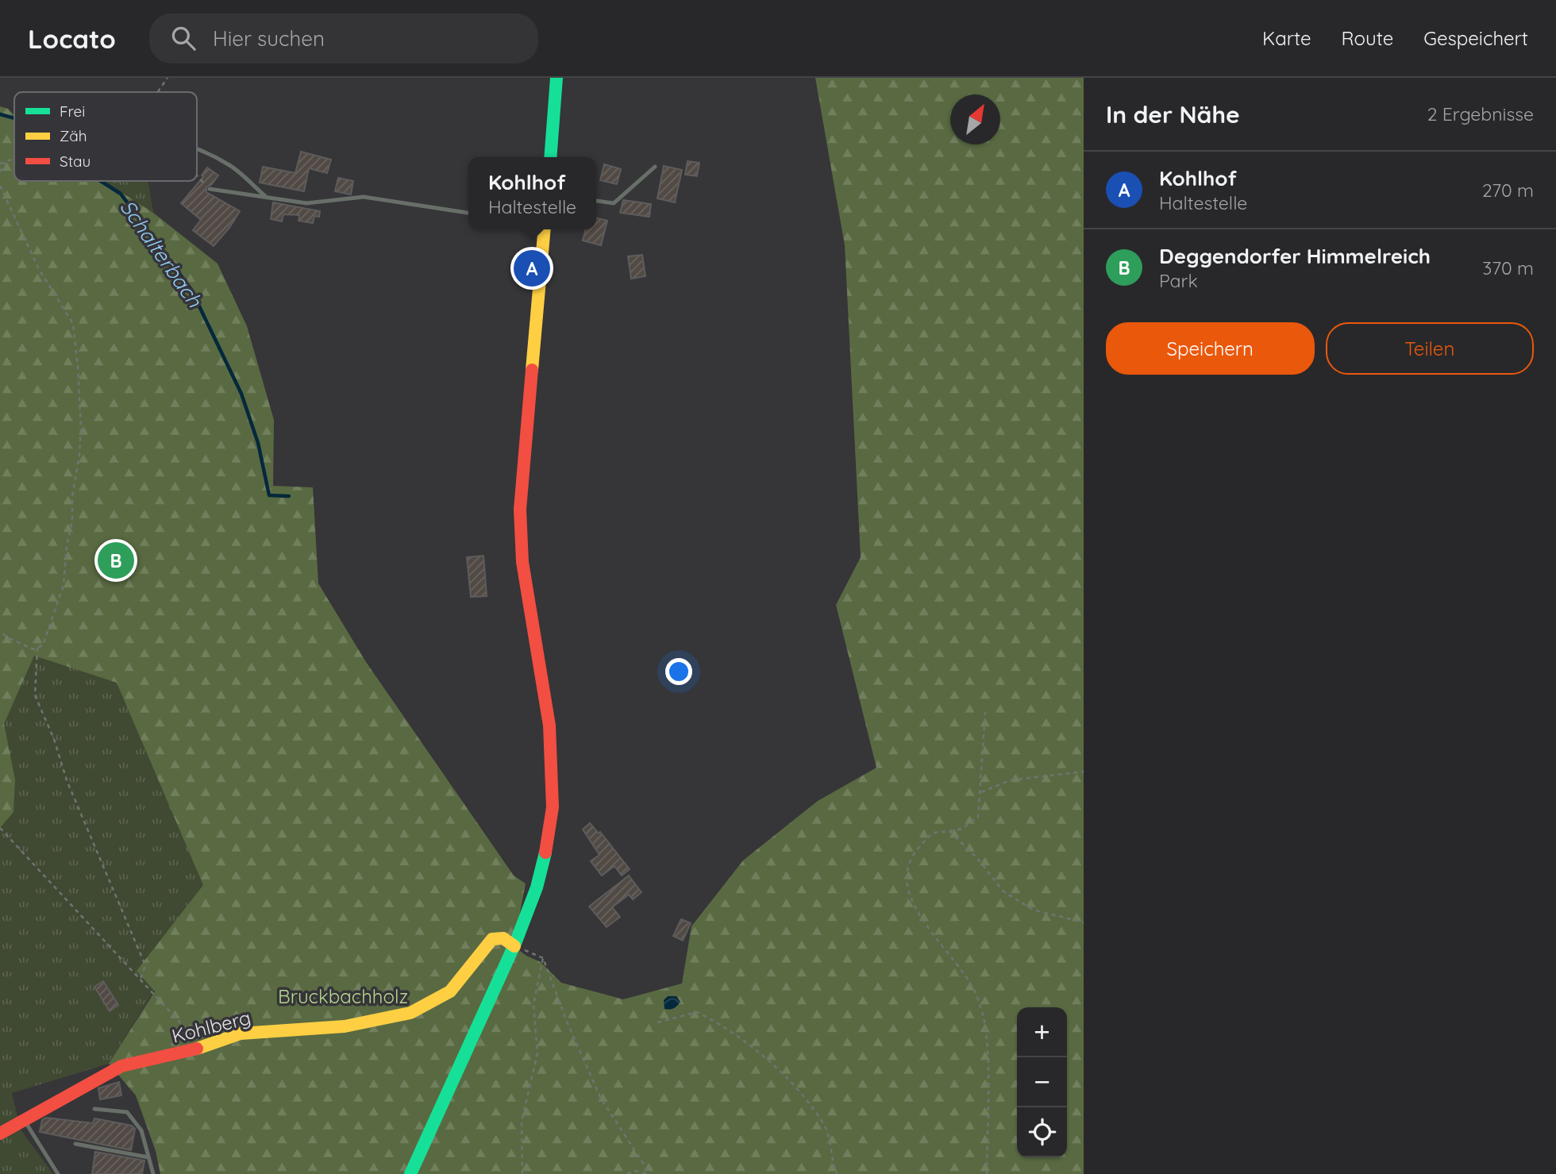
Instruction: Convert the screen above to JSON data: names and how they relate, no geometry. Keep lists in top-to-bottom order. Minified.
{"streets":{"street":["Kohlberg"]},"water":["Schalterbach"],"parks":["Bruckbachholz"],"legend":["Frei","Zäh","Stau"],"north":"top right","page":{"header":"Locato","search":"Hier suchen","nav":["Karte","Route","Gespeichert"],"heading":["In der Nähe","2 Ergebnisse"],"list":[{"mark":"A","name":"Kohlhof","note":"Haltestelle","value":"270 m"},{"mark":"B","name":"Deggendorfer Himmelreich","note":"Park","value":"370 m"}],"popup":["Kohlhof","Haltestelle"],"pins":["A","B"],"buttons":["Speichern","Teilen"],"map_buttons":["+","−"]}}
